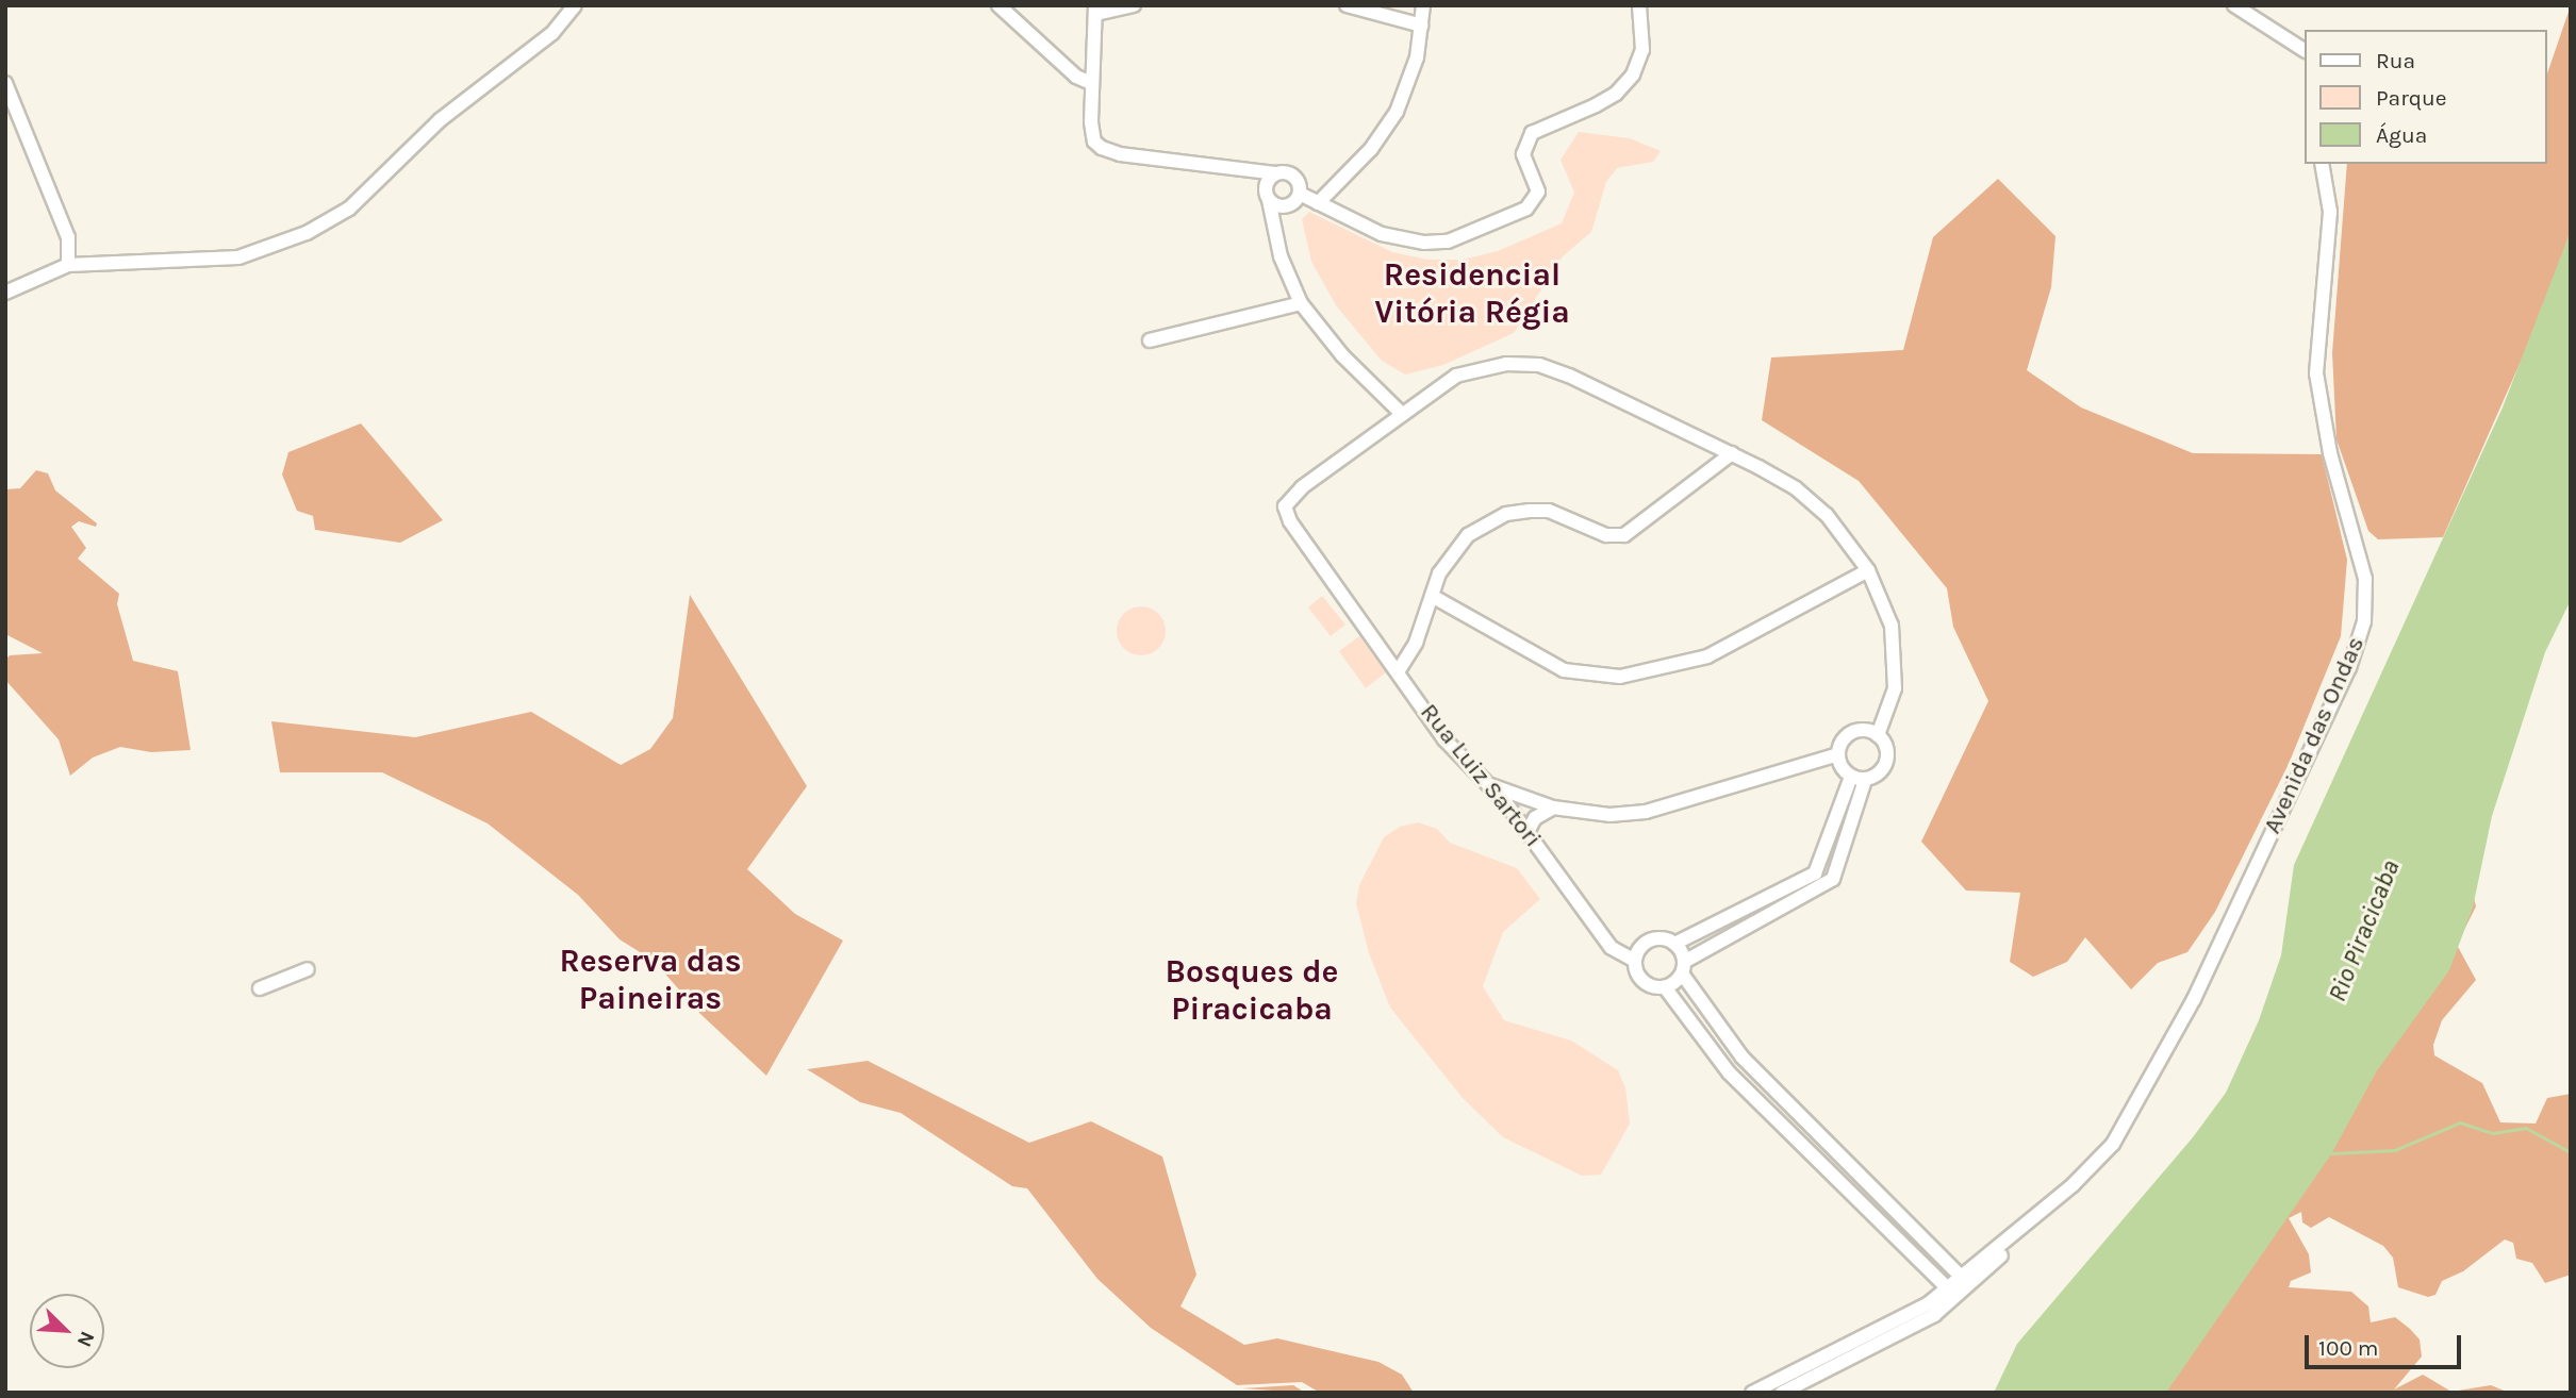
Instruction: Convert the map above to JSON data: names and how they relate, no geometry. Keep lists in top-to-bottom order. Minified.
{"streets":{"street":["Avenida das Ondas","Rua Luiz Sartori"]},"districts":["Residencial Vitória Régia","Reserva das Paineiras","Bosques de Piracicaba"],"water":["Rio Piracicaba"],"legend":["Rua","Parque","Água"],"scale_bar":"100 m","north":"bottom right"}
